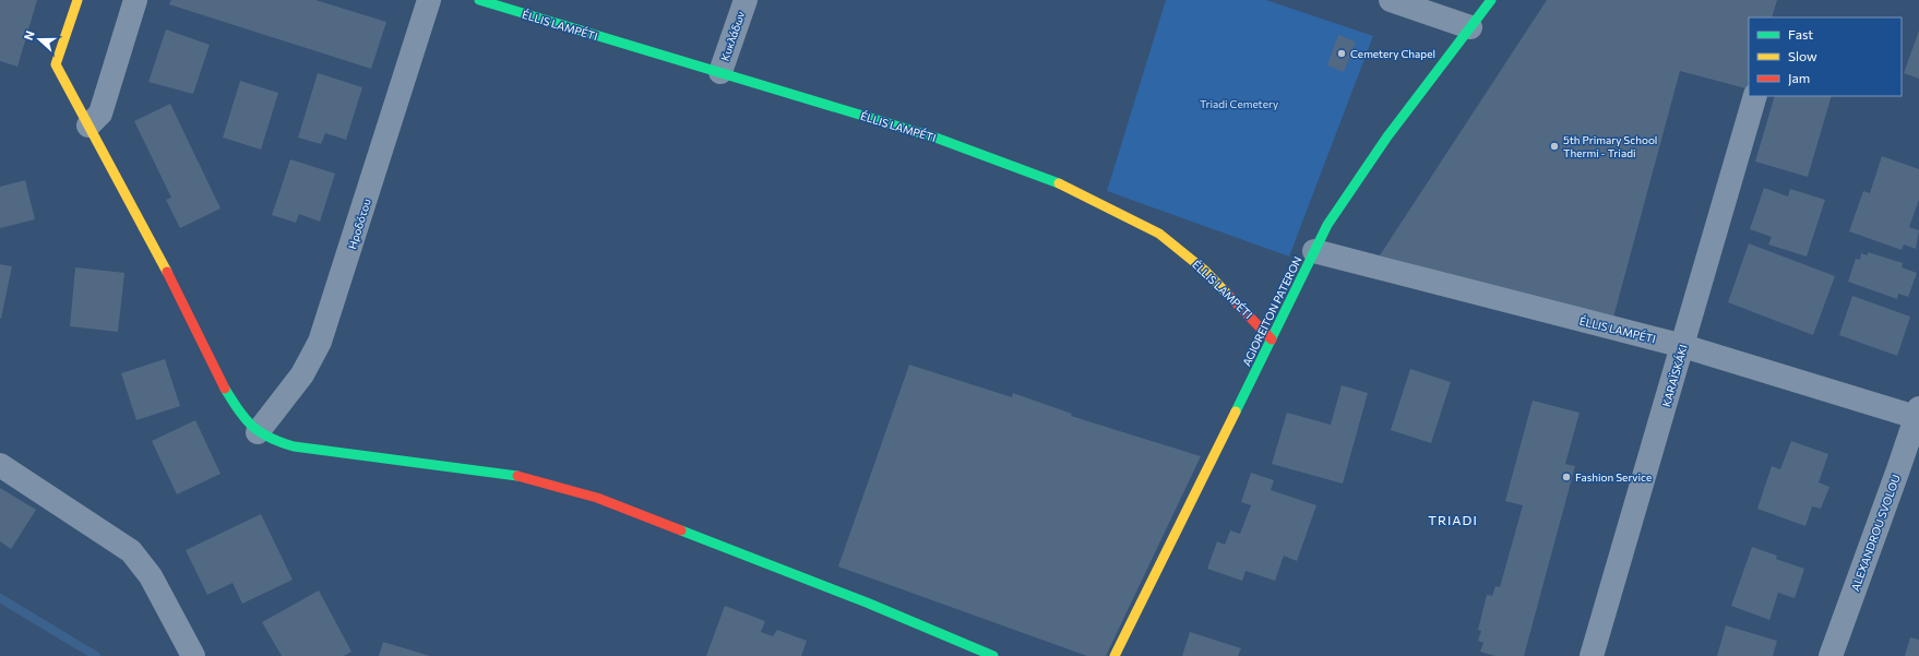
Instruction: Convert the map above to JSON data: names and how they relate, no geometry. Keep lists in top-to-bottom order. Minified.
{"streets":{"street":["ÉLLIS LAMPÉTI","Κυκλάδων","Ηροδότου","AGIOREITON PATERON","KARAÏSKÁKI","ALEXANDROU SVOLOU"]},"crossings":[["ÉLLIS LAMPÉTI","Κυκλάδων"],["ÉLLIS LAMPÉTI","AGIOREITON PATERON"],["ÉLLIS LAMPÉTI","KARAÏSKÁKI"],["ÉLLIS LAMPÉTI","ALEXANDROU SVOLOU"]],"districts":["TRIADI"],"parks":["Triadi Cemetery"],"places":["Cemetery Chapel","5th Primary School Thermi - Triadi","Fashion Service"],"legend":["Fast","Slow","Jam"],"north":"left"}
